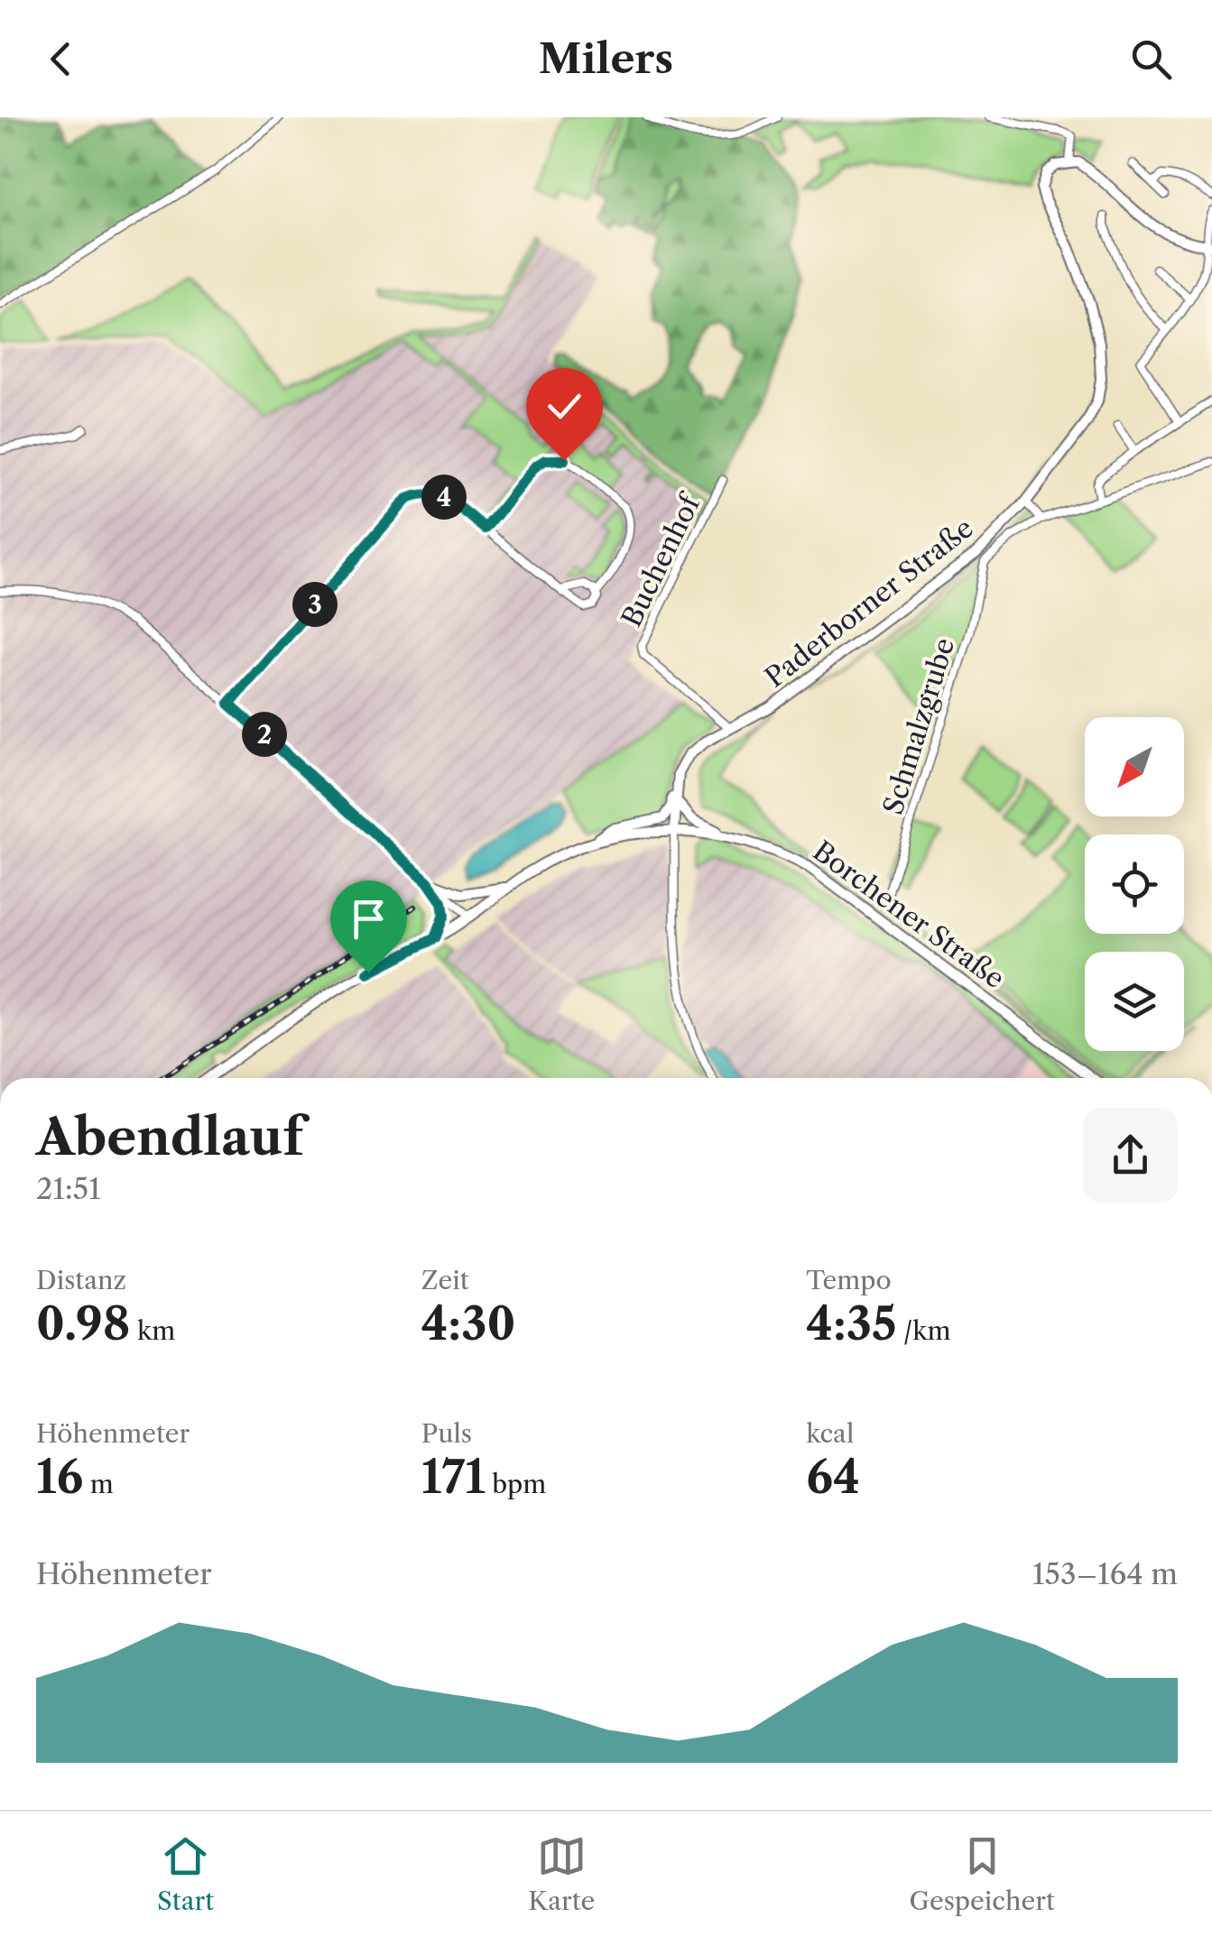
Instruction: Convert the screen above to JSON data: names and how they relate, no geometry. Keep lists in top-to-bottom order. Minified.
{"streets":{"main road":["Paderborner Straße","Borchener Straße"],"street":["Buchenhof","Schmalzgrube"]},"crossings":[["Buchenhof","Paderborner Straße"]],"north":"bottom left","page":{"header":"Milers","pins":["4","3","2"],"heading":["Abendlauf","21:51"],"stats":[["Distanz","0.98 km"],["Zeit","4:30"],["Tempo","4:35 /km"],["Höhenmeter","16 m"],["Puls","171 bpm"],["kcal","64"]],"chart":["Höhenmeter","153–164 m"],"tabs":["Start","Karte","Gespeichert"]}}
